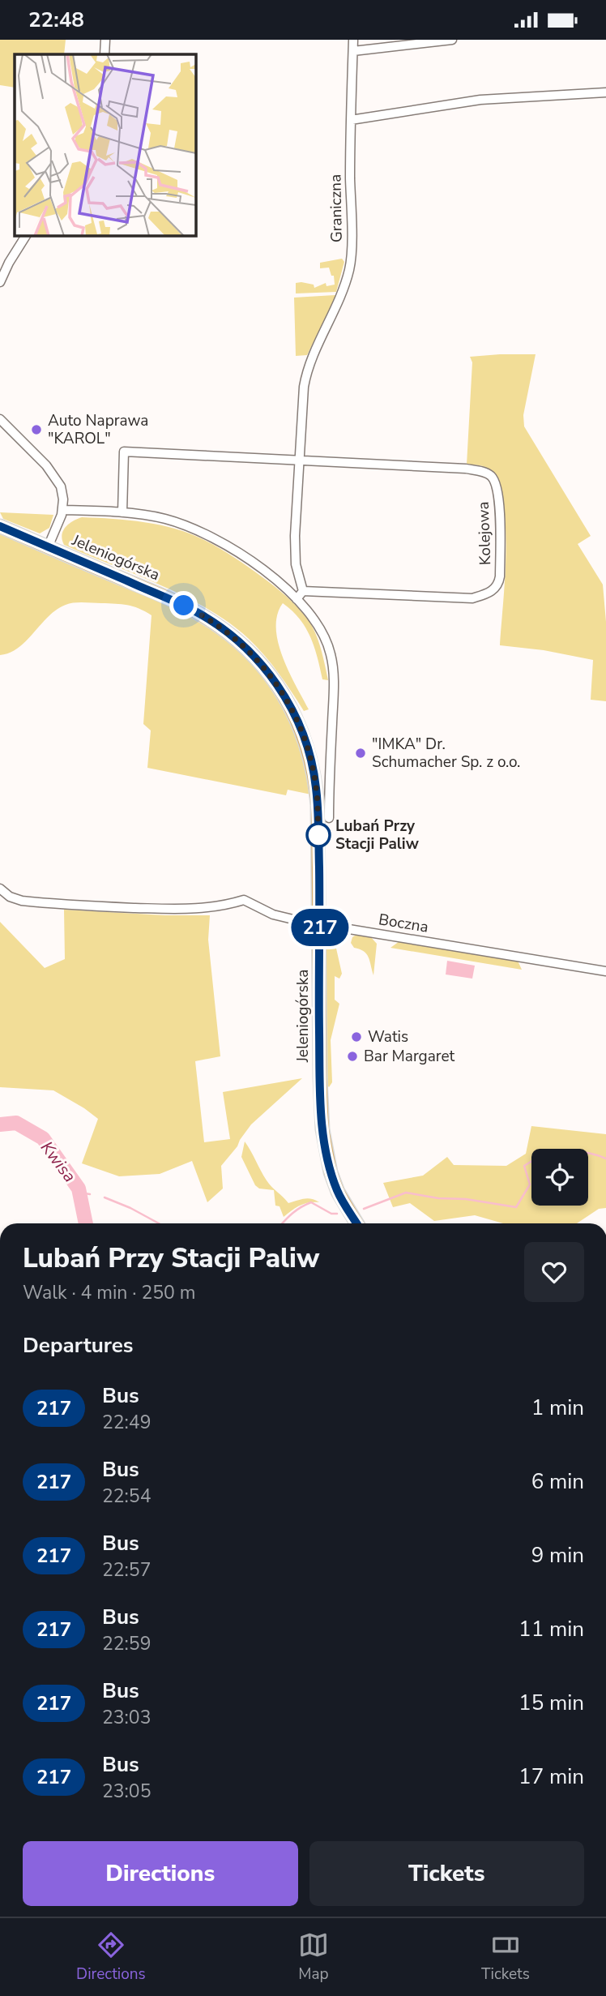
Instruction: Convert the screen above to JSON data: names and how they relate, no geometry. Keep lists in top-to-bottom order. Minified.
{"streets":{"main road":["Jeleniogórska"],"street":["Graniczna","Kolejowa","Boczna"]},"crossings":[["Graniczna","Kolejowa"],["Kolejowa","Jeleniogórska"],["Jeleniogórska","Boczna"]],"water":["Kwisa"],"places":["Auto Naprawa \"KAROL\"","\"IMKA\" Dr. Schumacher Sp. z o.o.","Lubań Przy Stacji Paliw","Watis","Bar Margaret"],"lines":["bus line 217"],"page":{"status":"22:48","on_map":"217","heading":[["Lubań Przy Stacji Paliw","Walk · 4 min · 250 m"],"Departures"],"list":[{"mark":"217","name":"Bus","note":"22:49","value":"1 min"},{"mark":"217","name":"Bus","note":"22:54","value":"6 min"},{"mark":"217","name":"Bus","note":"22:57","value":"9 min"},{"mark":"217","name":"Bus","note":"22:59","value":"11 min"},{"mark":"217","name":"Bus","note":"23:03","value":"15 min"},{"mark":"217","name":"Bus","note":"23:05","value":"17 min"}],"buttons":["Directions","Tickets"],"tabs":["Directions","Map","Tickets"]}}
